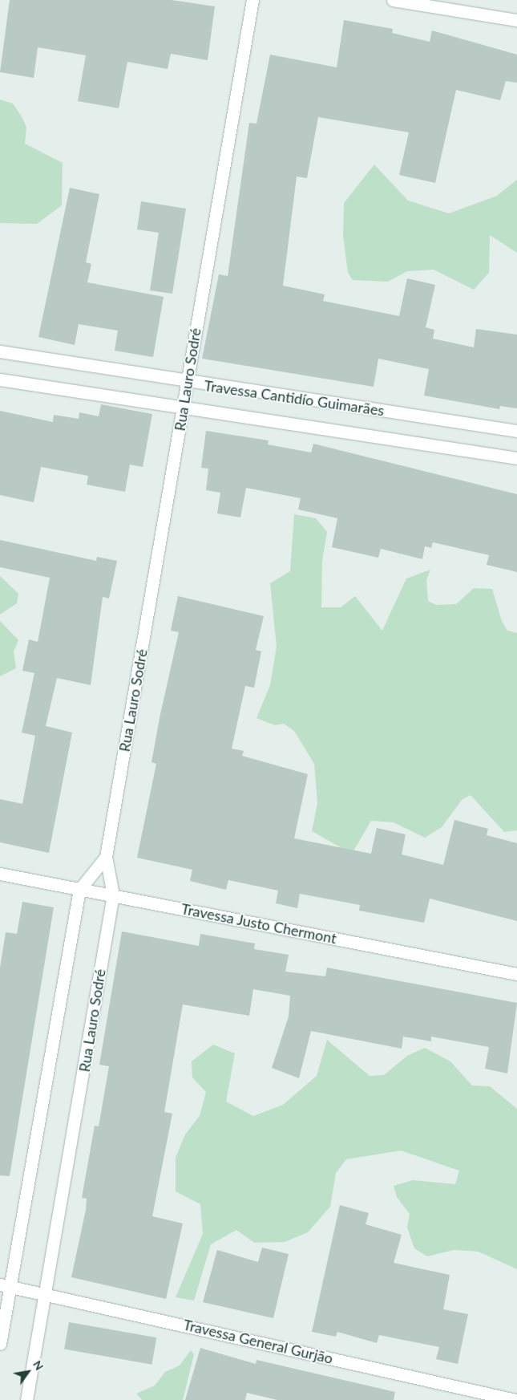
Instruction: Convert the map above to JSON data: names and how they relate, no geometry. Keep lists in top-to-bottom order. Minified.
{"streets":{"street":["Rua Lauro Sodré","Travessa Cantidío Guimarães","Travessa Justo Chermont","Travessa General Gurjão"]},"crossings":[["Rua Lauro Sodré","Travessa Cantidío Guimarães"],["Rua Lauro Sodré","Travessa Justo Chermont"],["Rua Lauro Sodré","Travessa General Gurjão"]],"north":"top right"}
